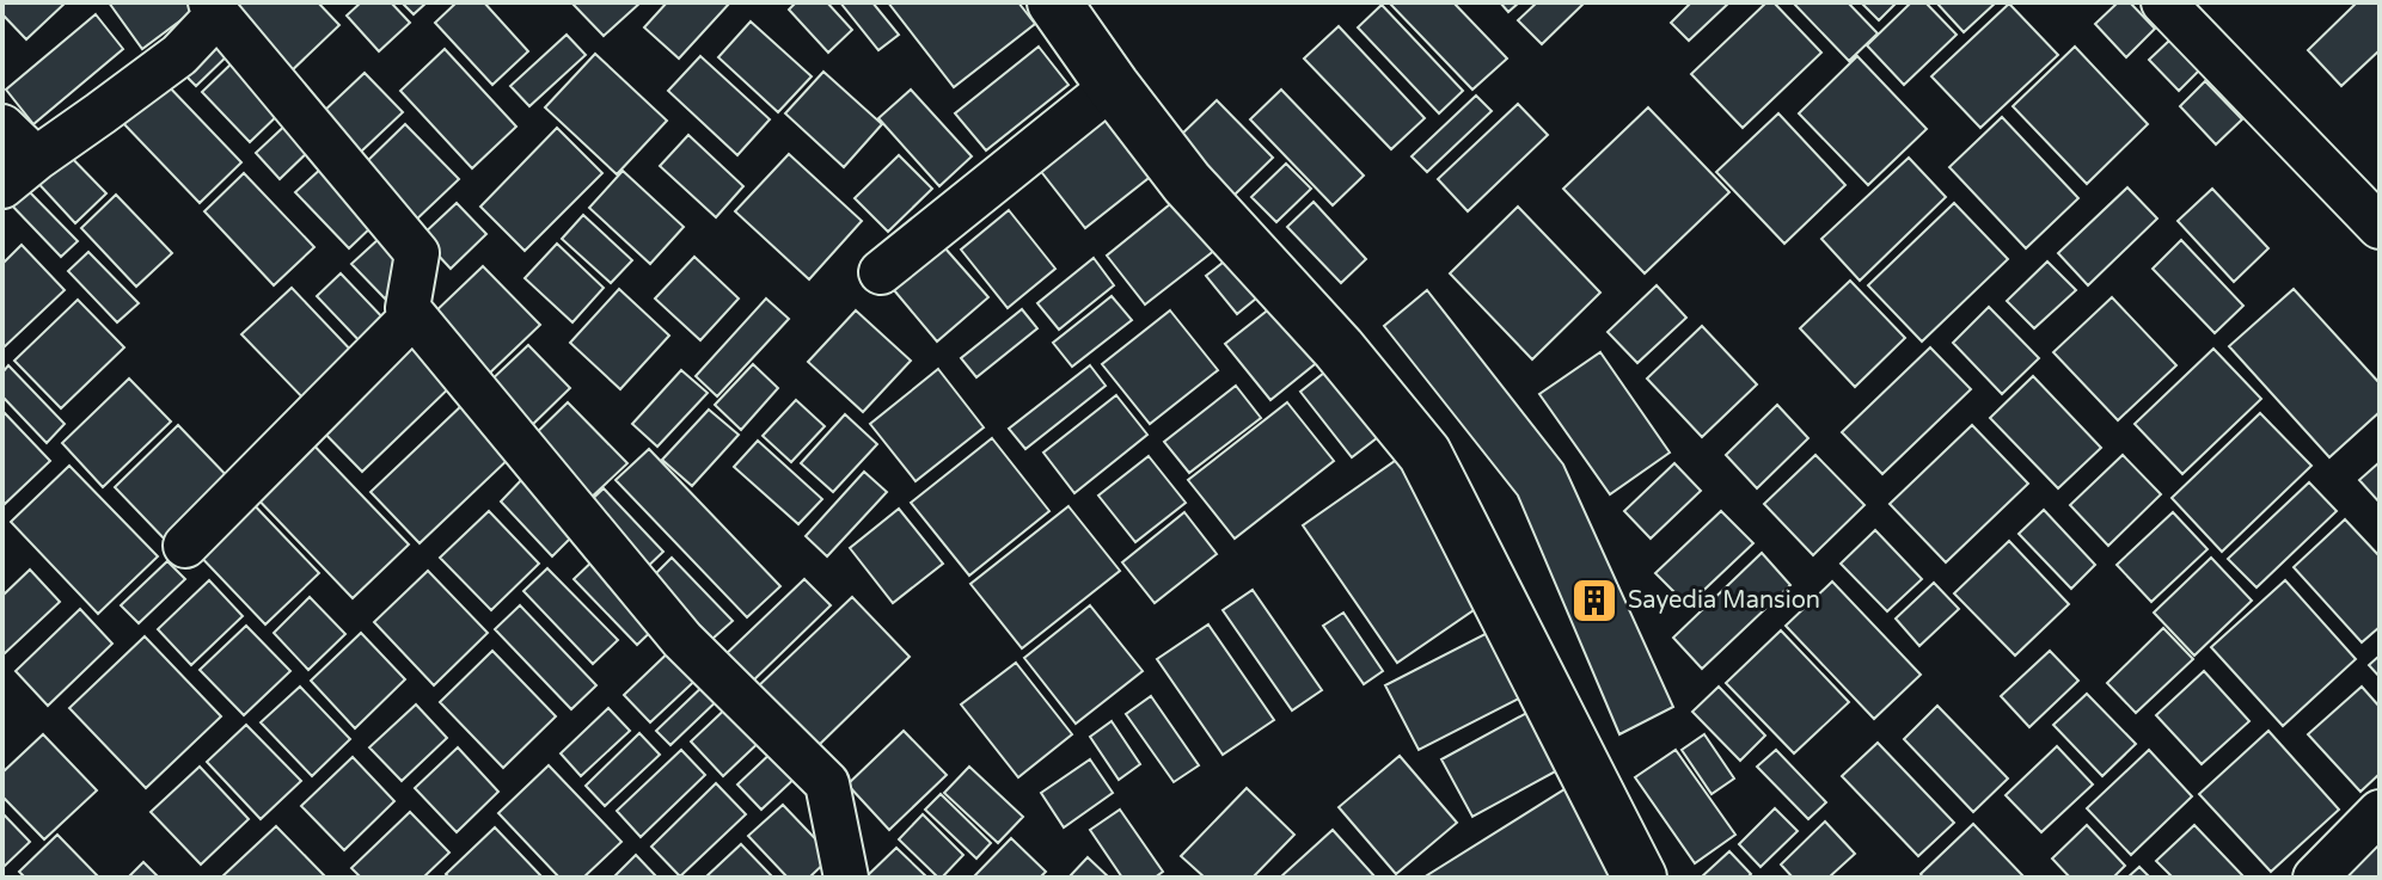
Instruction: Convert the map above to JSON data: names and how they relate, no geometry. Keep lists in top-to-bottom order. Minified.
{"places":{"building":["Sayedia Mansion"]}}
